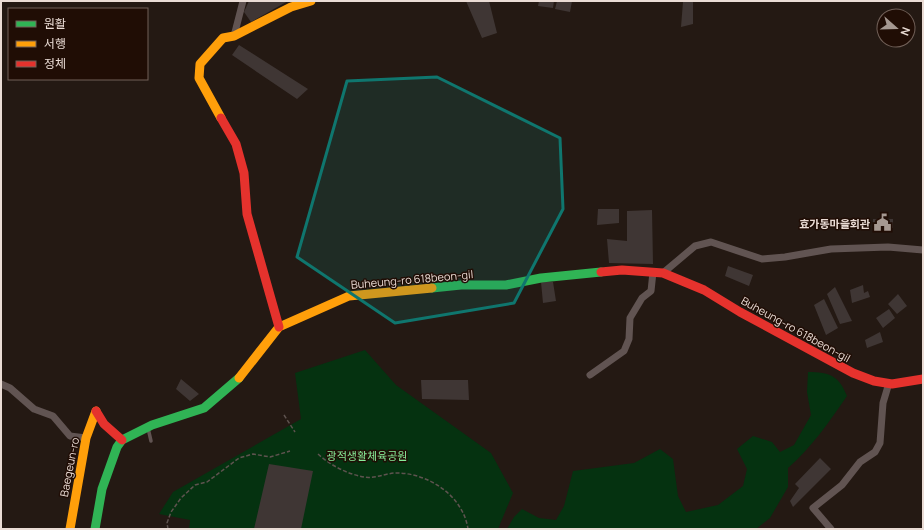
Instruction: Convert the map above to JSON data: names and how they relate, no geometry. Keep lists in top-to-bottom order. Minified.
{"streets":{"street":["Buheung-ro 618beon-gil","Baegeun-ro"]},"crossings":[["Buheung-ro 618beon-gil","Baegeun-ro"]],"parks":["광적생활체육공원"],"places":{"public building":["효가동마을회관"]},"legend":["원활","서행","정체"],"north":"right"}
